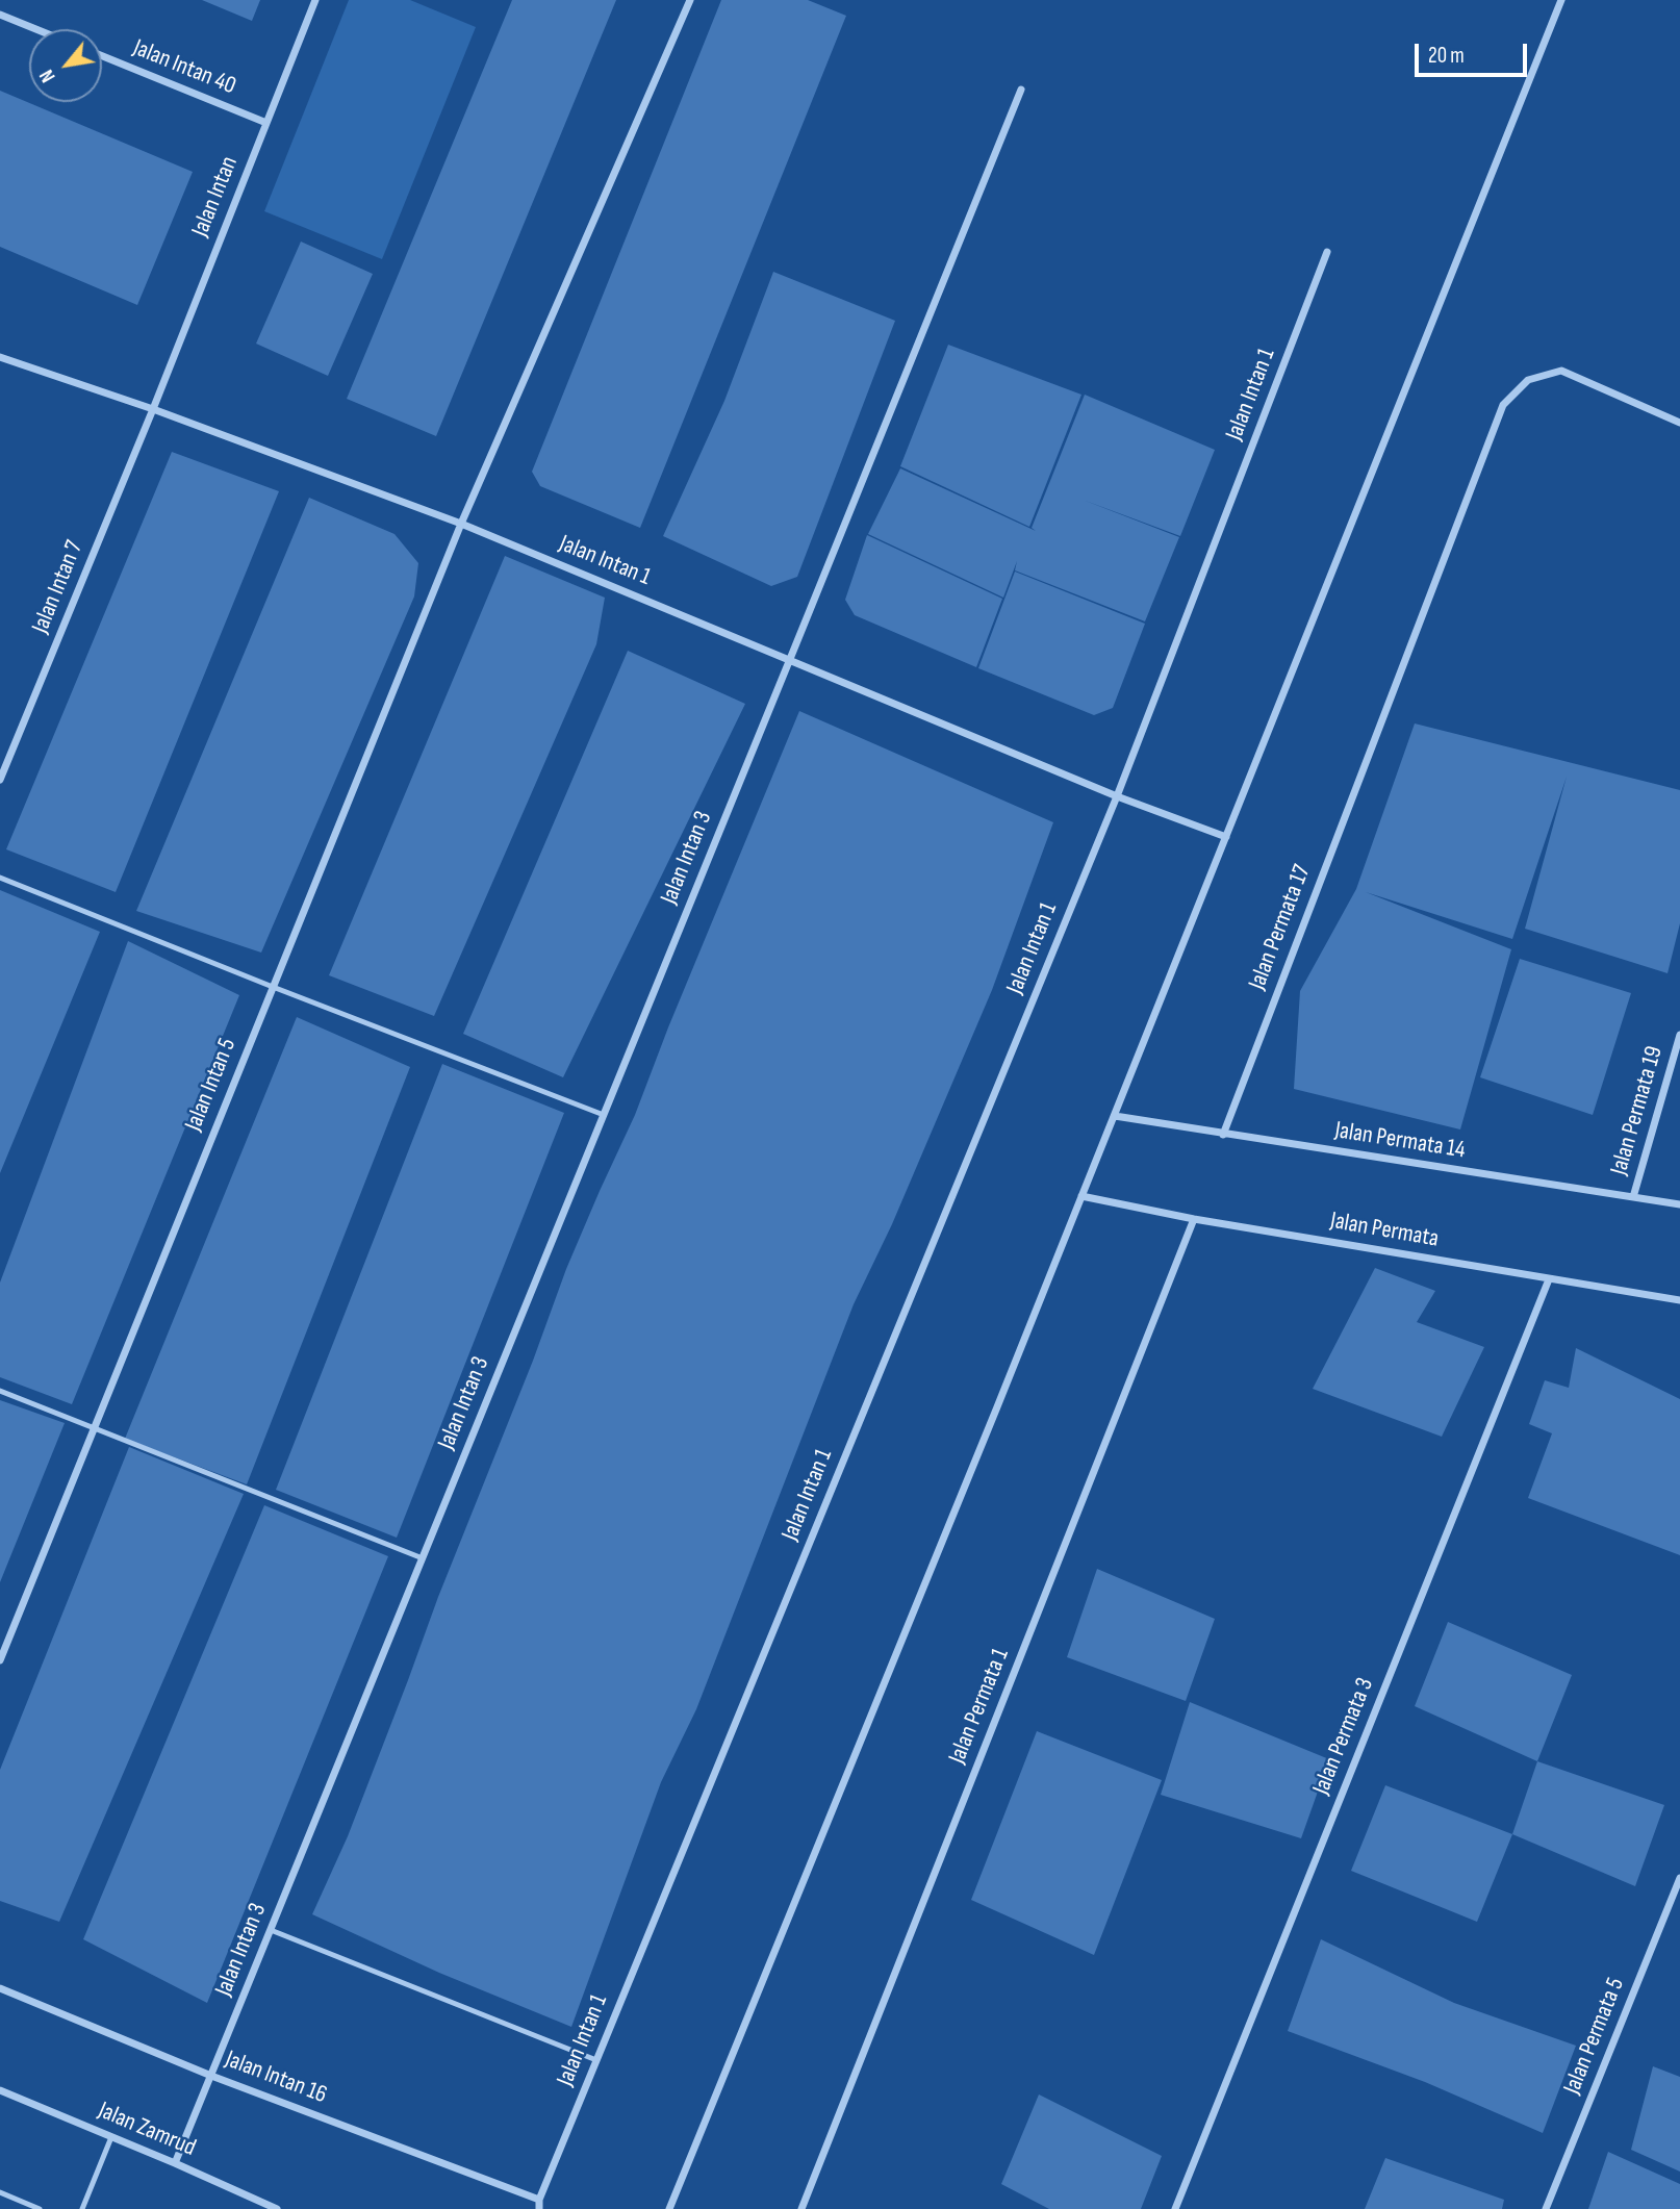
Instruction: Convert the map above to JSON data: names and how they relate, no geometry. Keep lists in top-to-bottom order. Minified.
{"streets":{"street":["Jalan Intan 40","Jalan Intan","Jalan Intan 1","Jalan Intan 7","Jalan Intan 3","Jalan Permata 17","Jalan Intan 5","Jalan Permata 19","Jalan Permata 14","Jalan Permata","Jalan Permata 1","Jalan Permata 3","Jalan Permata 5","Jalan Intan 16","Jalan Zamrud"]},"crossings":[["Jalan Intan 40","Jalan Intan"],["Jalan Intan","Jalan Intan 1"],["Jalan Intan","Jalan Intan 7"],["Jalan Intan 1","Jalan Intan 7"],["Jalan Intan 1","Jalan Intan 3"],["Jalan Intan 1","Jalan Intan 5"],["Jalan Intan 1","Jalan Intan 16"],["Jalan Intan 3","Jalan Intan 16"],["Jalan Intan 3","Jalan Zamrud"],["Jalan Permata 17","Jalan Permata 14"],["Jalan Permata 19","Jalan Permata 14"],["Jalan Permata","Jalan Permata 1"],["Jalan Permata","Jalan Permata 3"]],"scale_bar":"20 m","north":"bottom left"}
